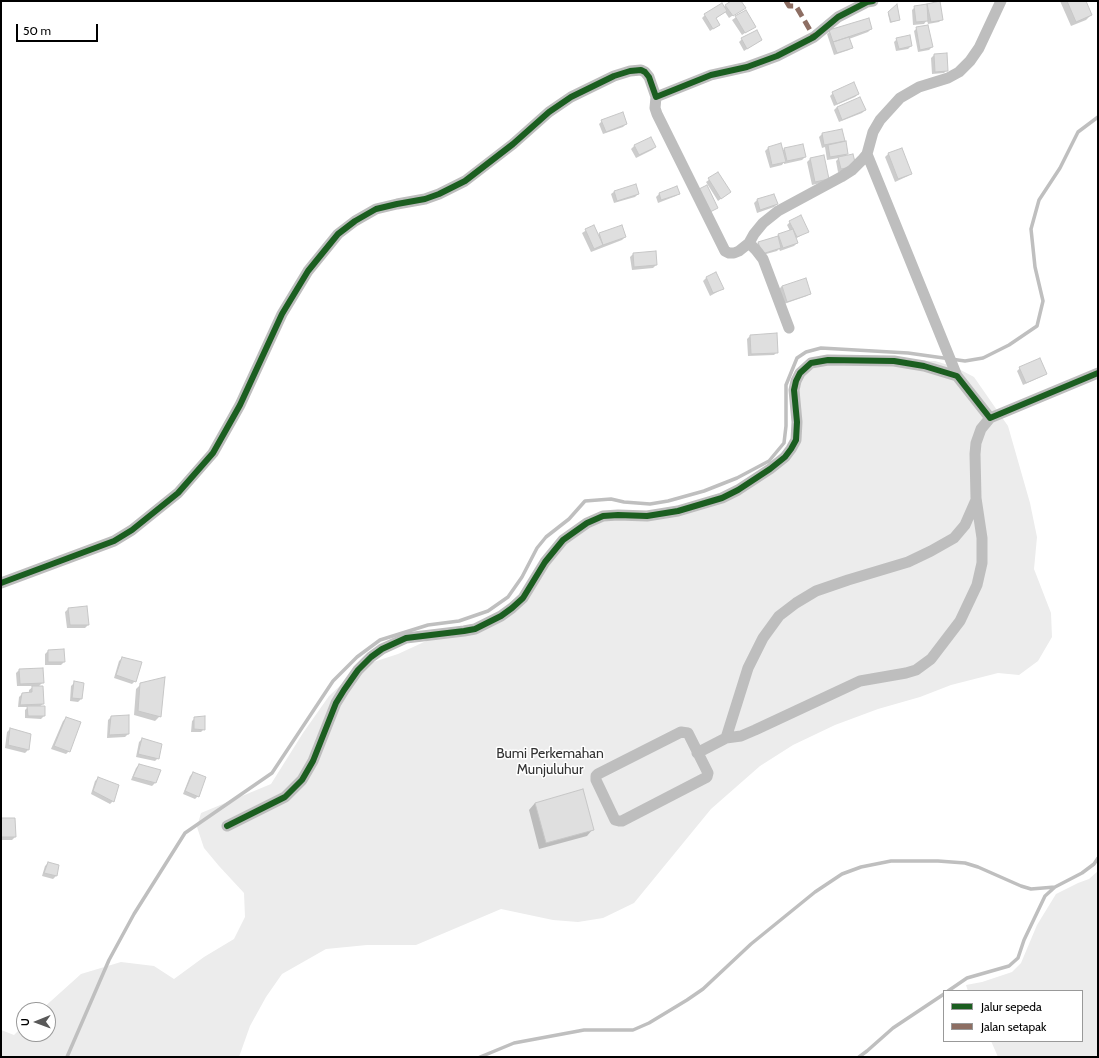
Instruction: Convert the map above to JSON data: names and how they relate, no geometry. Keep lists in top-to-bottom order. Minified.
{"parks":["Bumi Perkemahan Munjuluhur"],"legend":["Jalur sepeda","Jalan setapak"],"scale_bar":"50 m","north":"left"}
